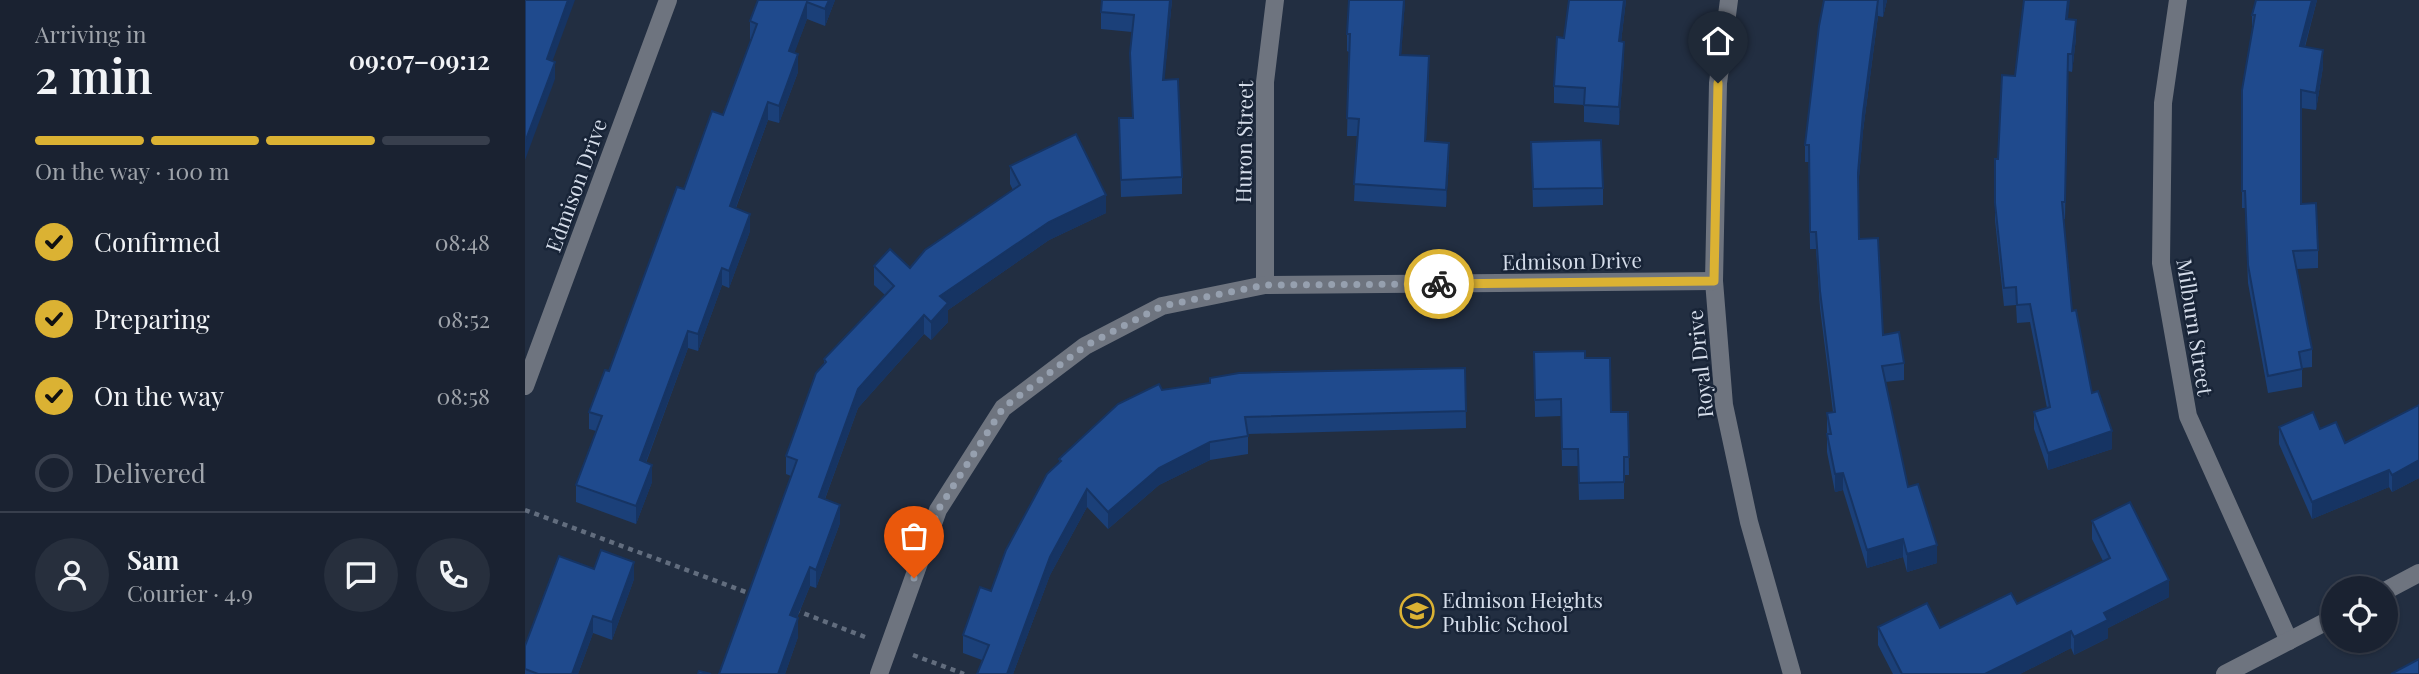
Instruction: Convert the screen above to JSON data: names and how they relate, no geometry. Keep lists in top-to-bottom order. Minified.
{"streets":{"street":["Huron Street","Edmison Drive","Milburn Street","Royal Drive"]},"crossings":[["Huron Street","Edmison Drive"],["Edmison Drive","Royal Drive"]],"places":{"school or university":["Edmison Heights Public School"]},"page":{"heading":["2 min","Arriving in","09:07–09:12"],"panel":["Sam","Courier · 4.9"],"bar":"On the way · 100 m","list":[["Confirmed","08:48"],["Preparing","08:52"],["On the way","08:58"],"Delivered"]}}
